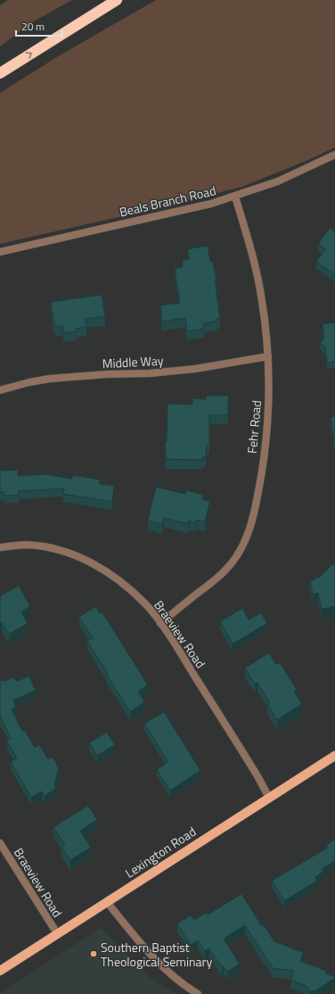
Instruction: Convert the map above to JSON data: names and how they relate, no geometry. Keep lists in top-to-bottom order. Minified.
{"streets":{"main road":["Lexington Road"],"street":["Beals Branch Road","Middle Way","Fehr Road","Braeview Road"]},"crossings":[["Beals Branch Road","Fehr Road"],["Middle Way","Fehr Road"],["Fehr Road","Braeview Road"],["Braeview Road","Lexington Road"]],"places":["Southern Baptist Theological Seminary"],"scale_bar":"20 m"}
